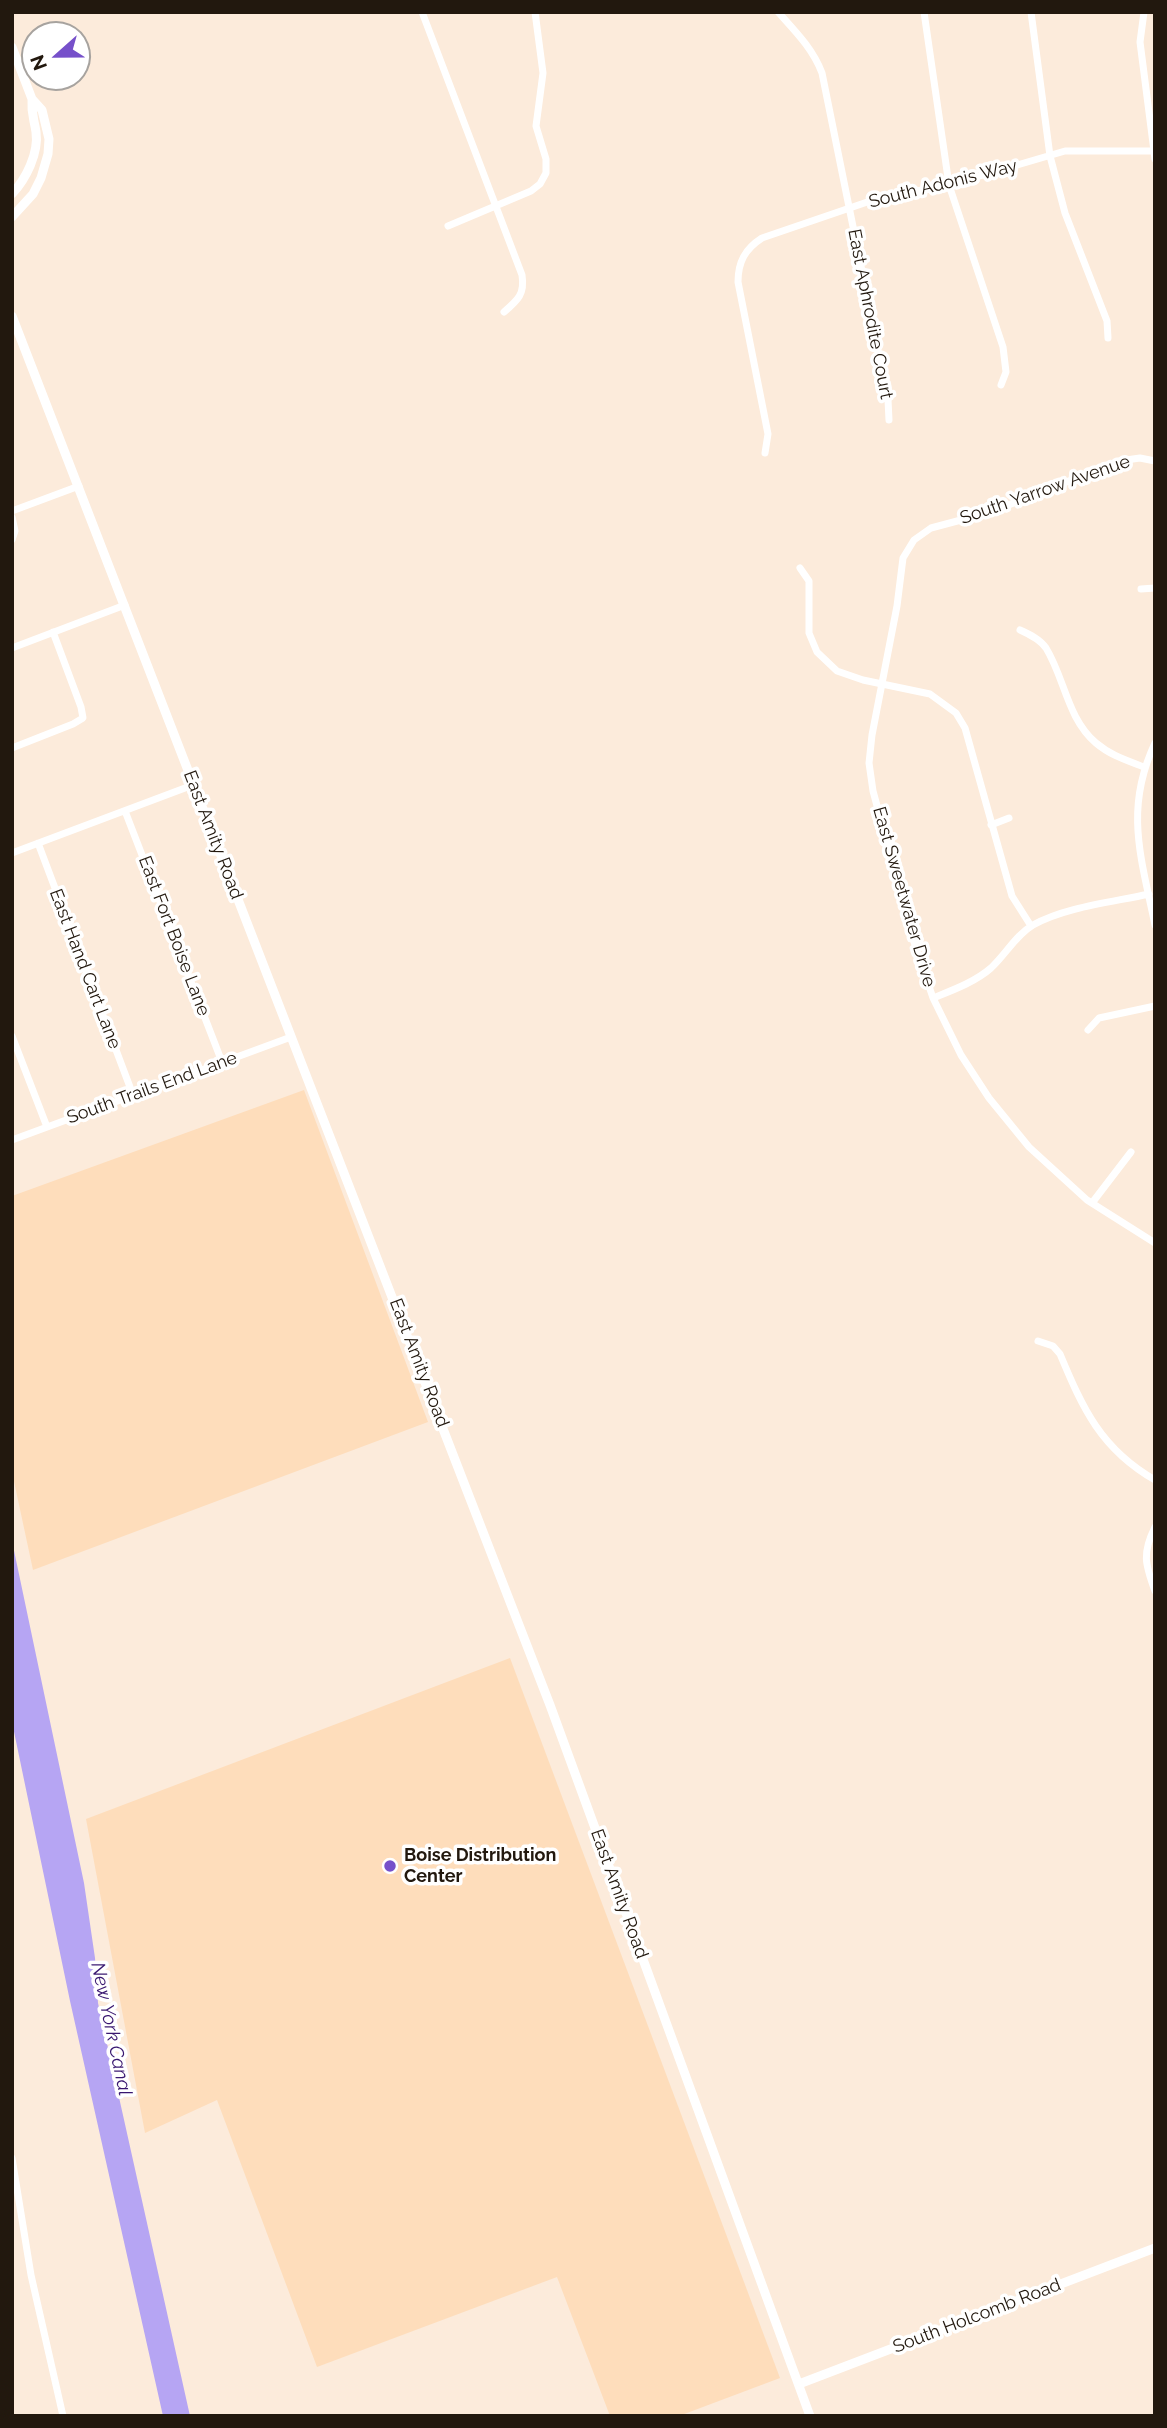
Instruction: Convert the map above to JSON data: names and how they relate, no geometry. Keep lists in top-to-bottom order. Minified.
{"streets":{"street":["South Adonis Way","East Aphrodite Court","South Yarrow Avenue","East Amity Road","East Sweetwater Drive","East Fort Boise Lane","East Hand Cart Lane","South Trails End Lane","South Holcomb Road"]},"crossings":[["South Adonis Way","East Aphrodite Court"],["South Yarrow Avenue","East Sweetwater Drive"],["East Amity Road","South Trails End Lane"],["East Amity Road","South Holcomb Road"],["East Fort Boise Lane","South Trails End Lane"],["East Hand Cart Lane","South Trails End Lane"]],"water":["New York Canal"],"places":["Boise Distribution Center"],"north":"left"}
